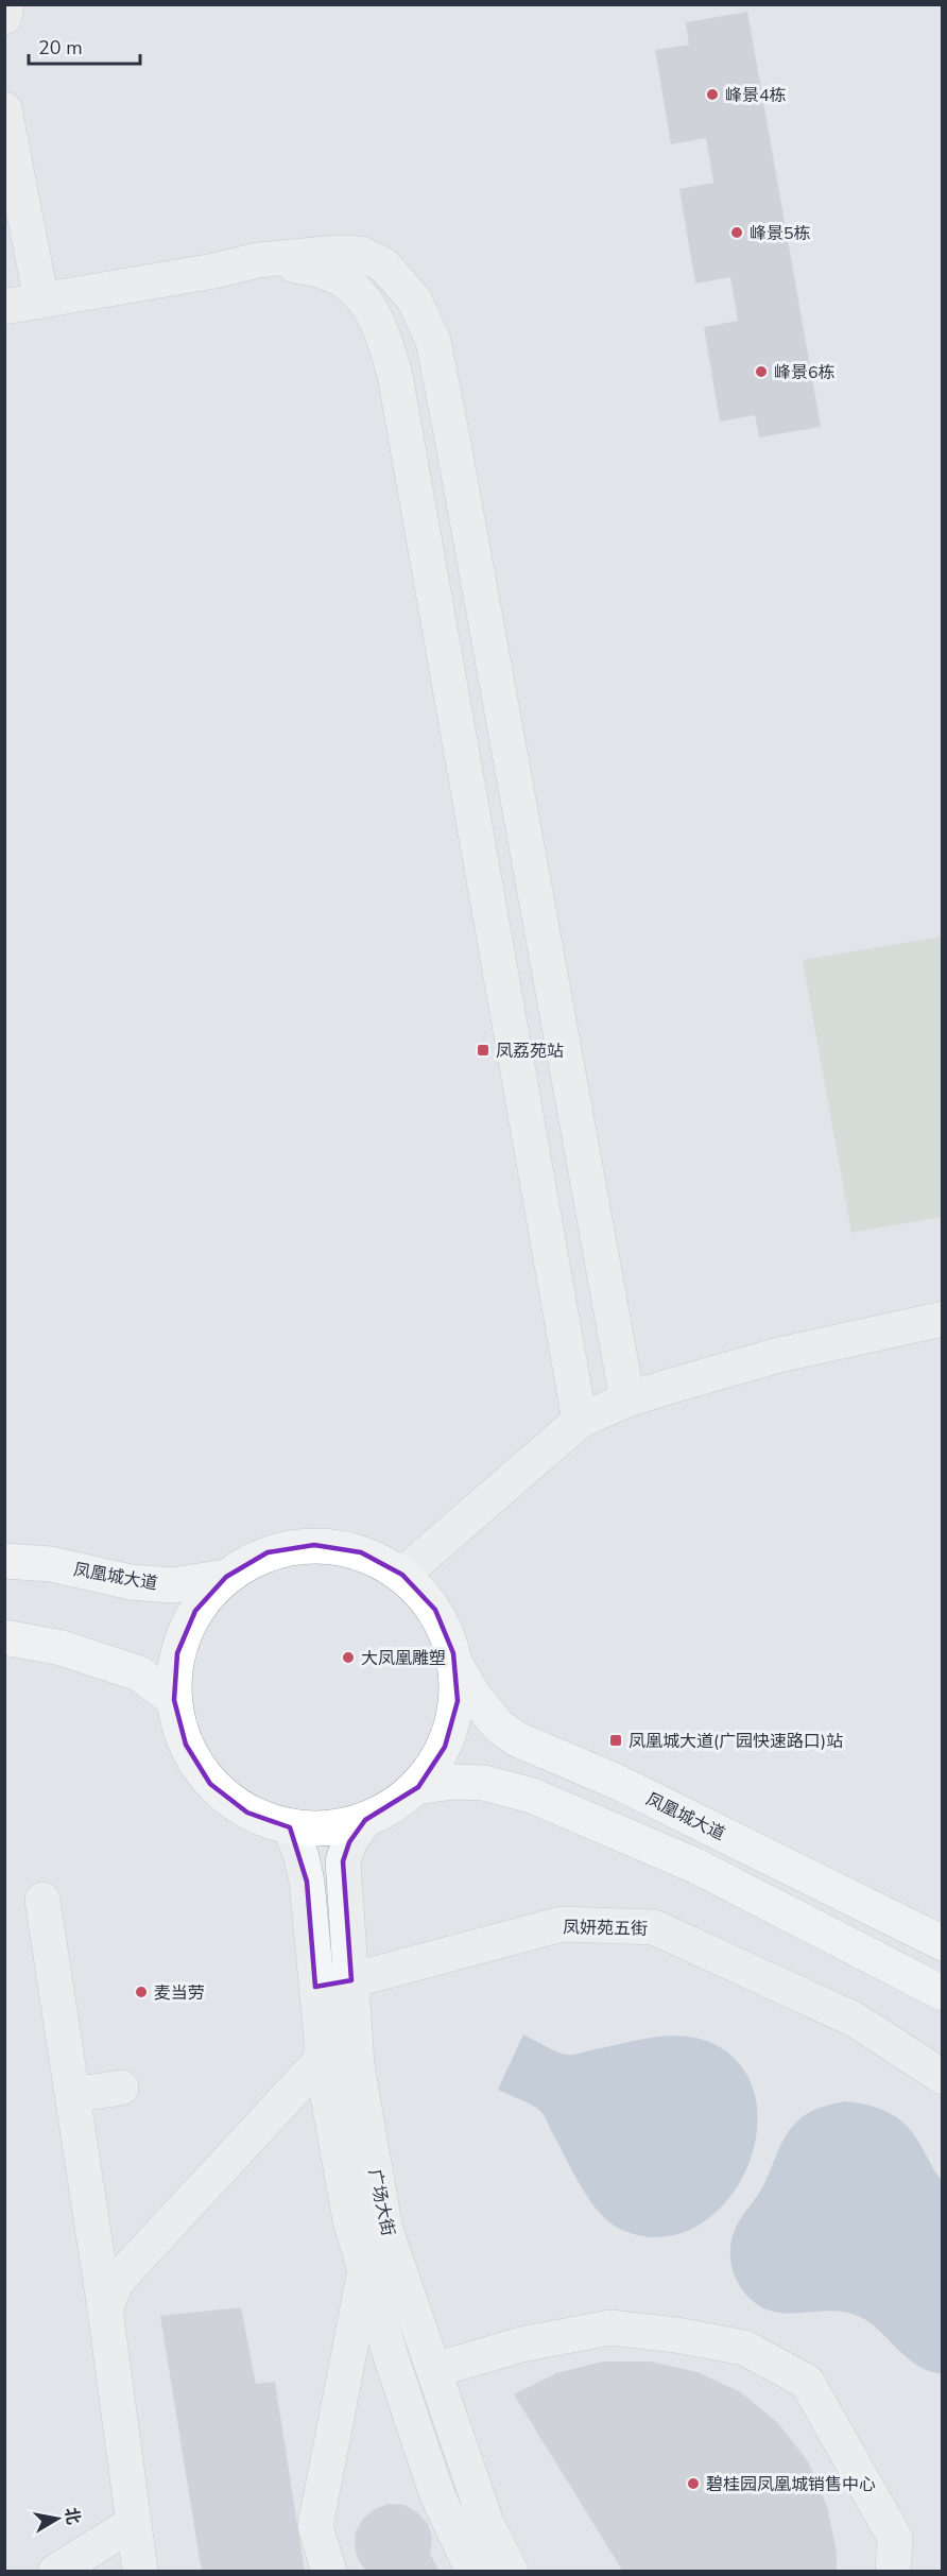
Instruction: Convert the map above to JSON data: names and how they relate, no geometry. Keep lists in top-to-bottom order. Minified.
{"streets":{"main road":["凤凰城大道"],"street":["凤妍苑五街","广场大街"]},"crossings":[["凤妍苑五街","广场大街"]],"places":{"other":["峰景4栋","峰景5栋","峰景6栋","大凤凰雕塑","麦当劳","碧桂园凤凰城销售中心"],"transit":["凤荔苑站","凤凰城大道(广园快速路口)站"]},"scale_bar":"20 m","north":"right"}
